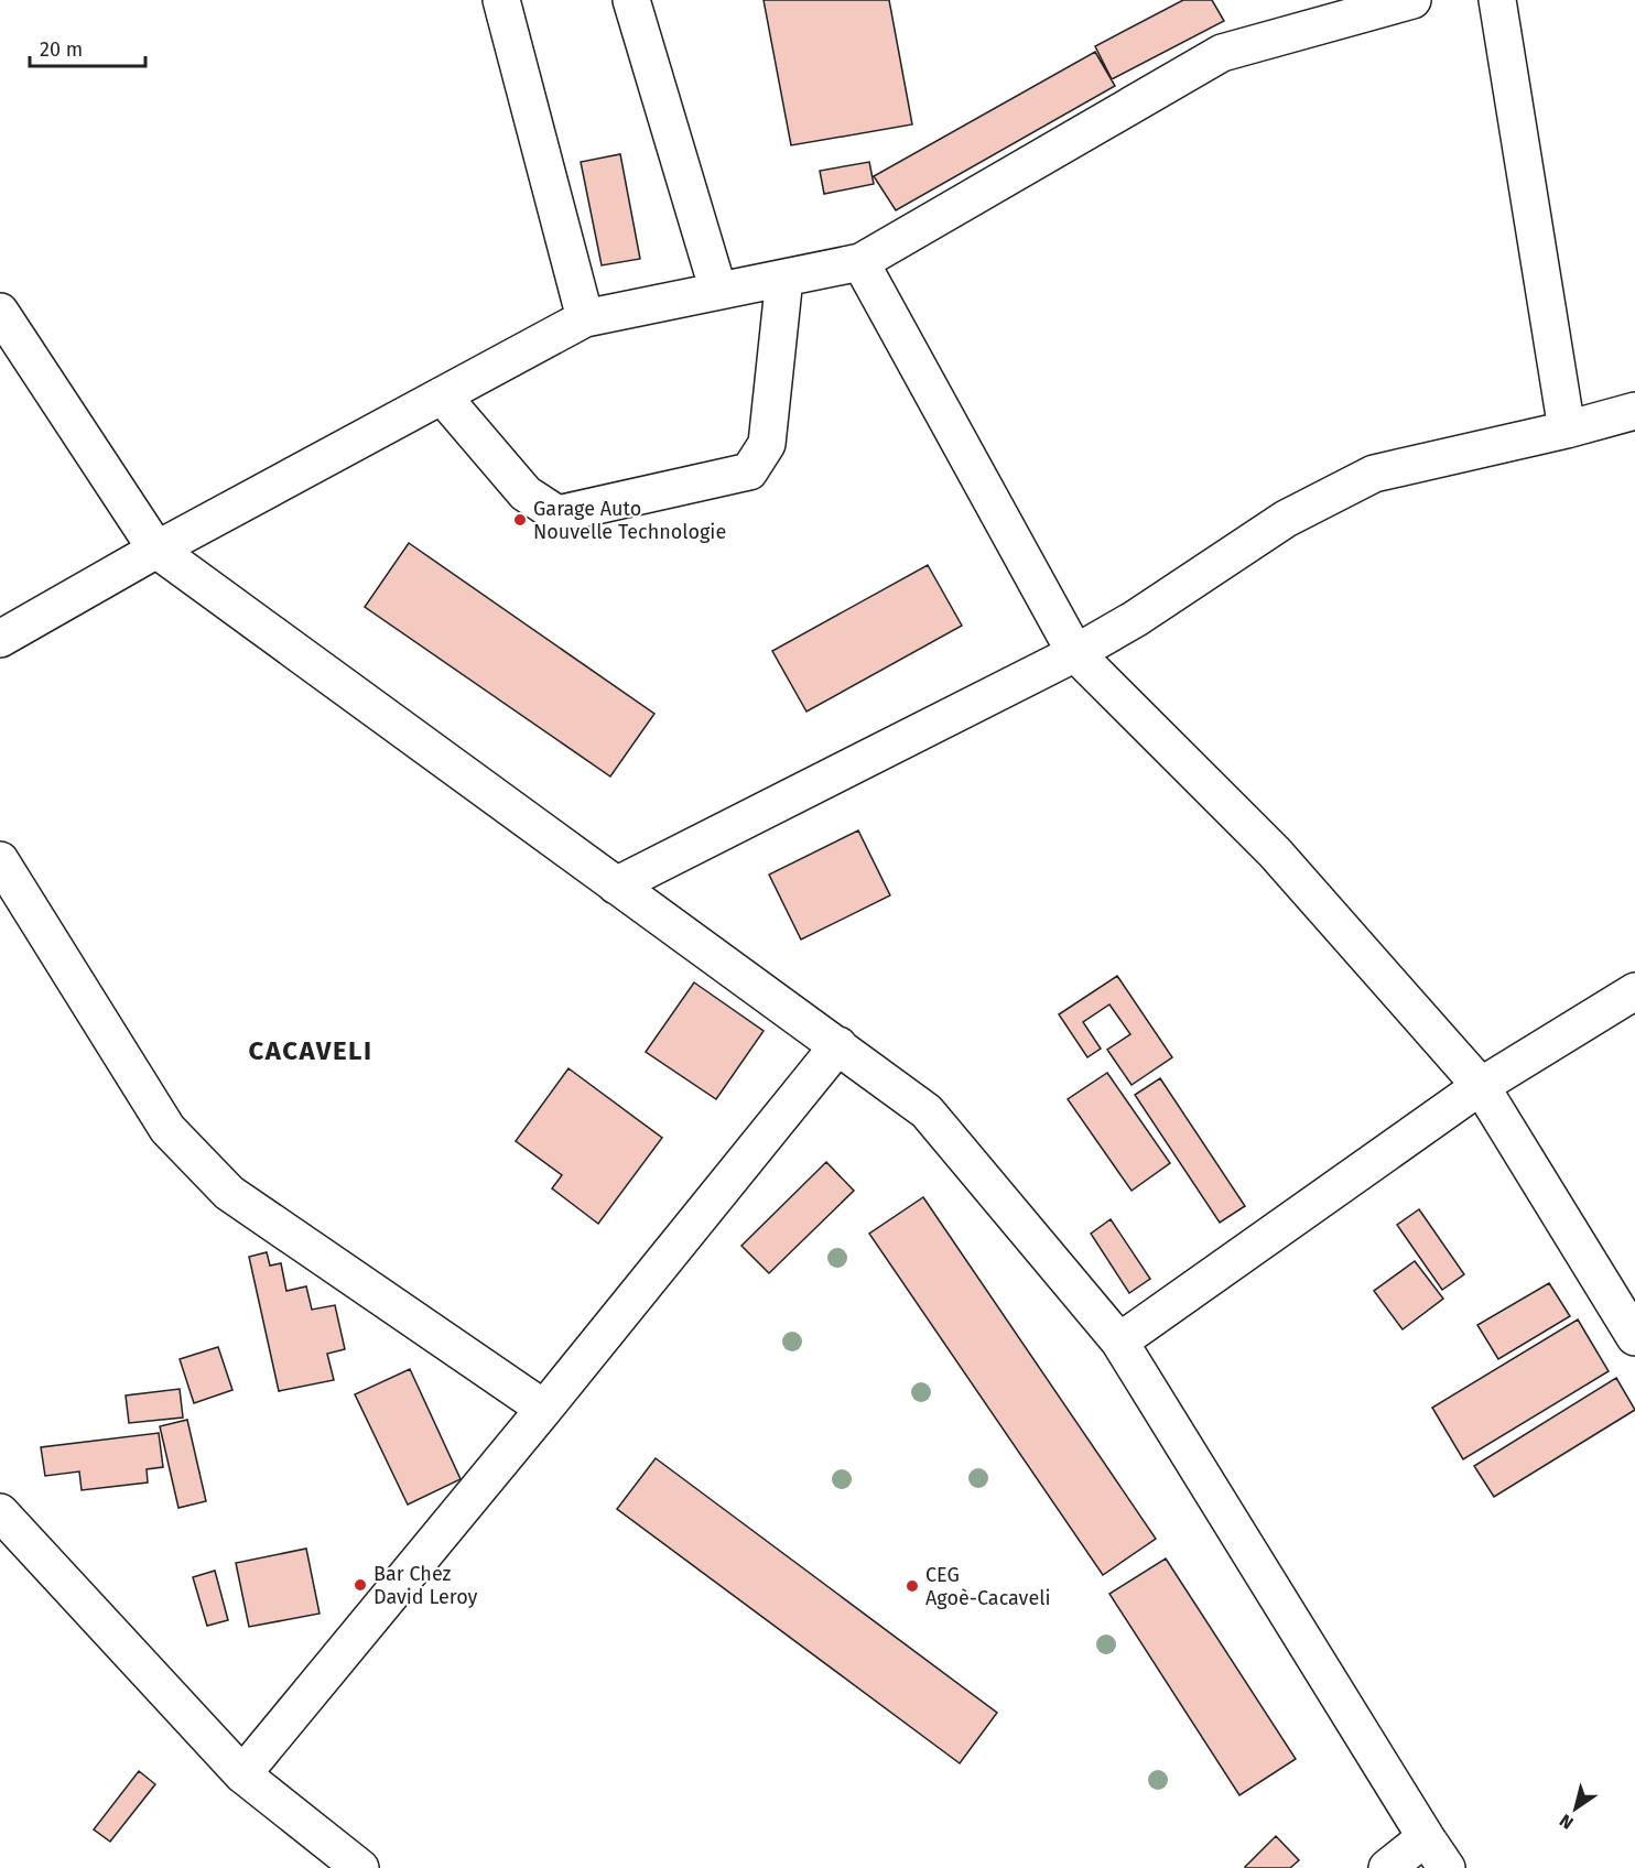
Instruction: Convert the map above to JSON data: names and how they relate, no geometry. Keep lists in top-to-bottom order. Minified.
{"districts":["CACAVELI"],"places":["Garage Auto Nouvelle Technologie","Bar Chez David Leroy","CEG Agoè-Cacaveli"],"scale_bar":"20 m","north":"bottom left"}
